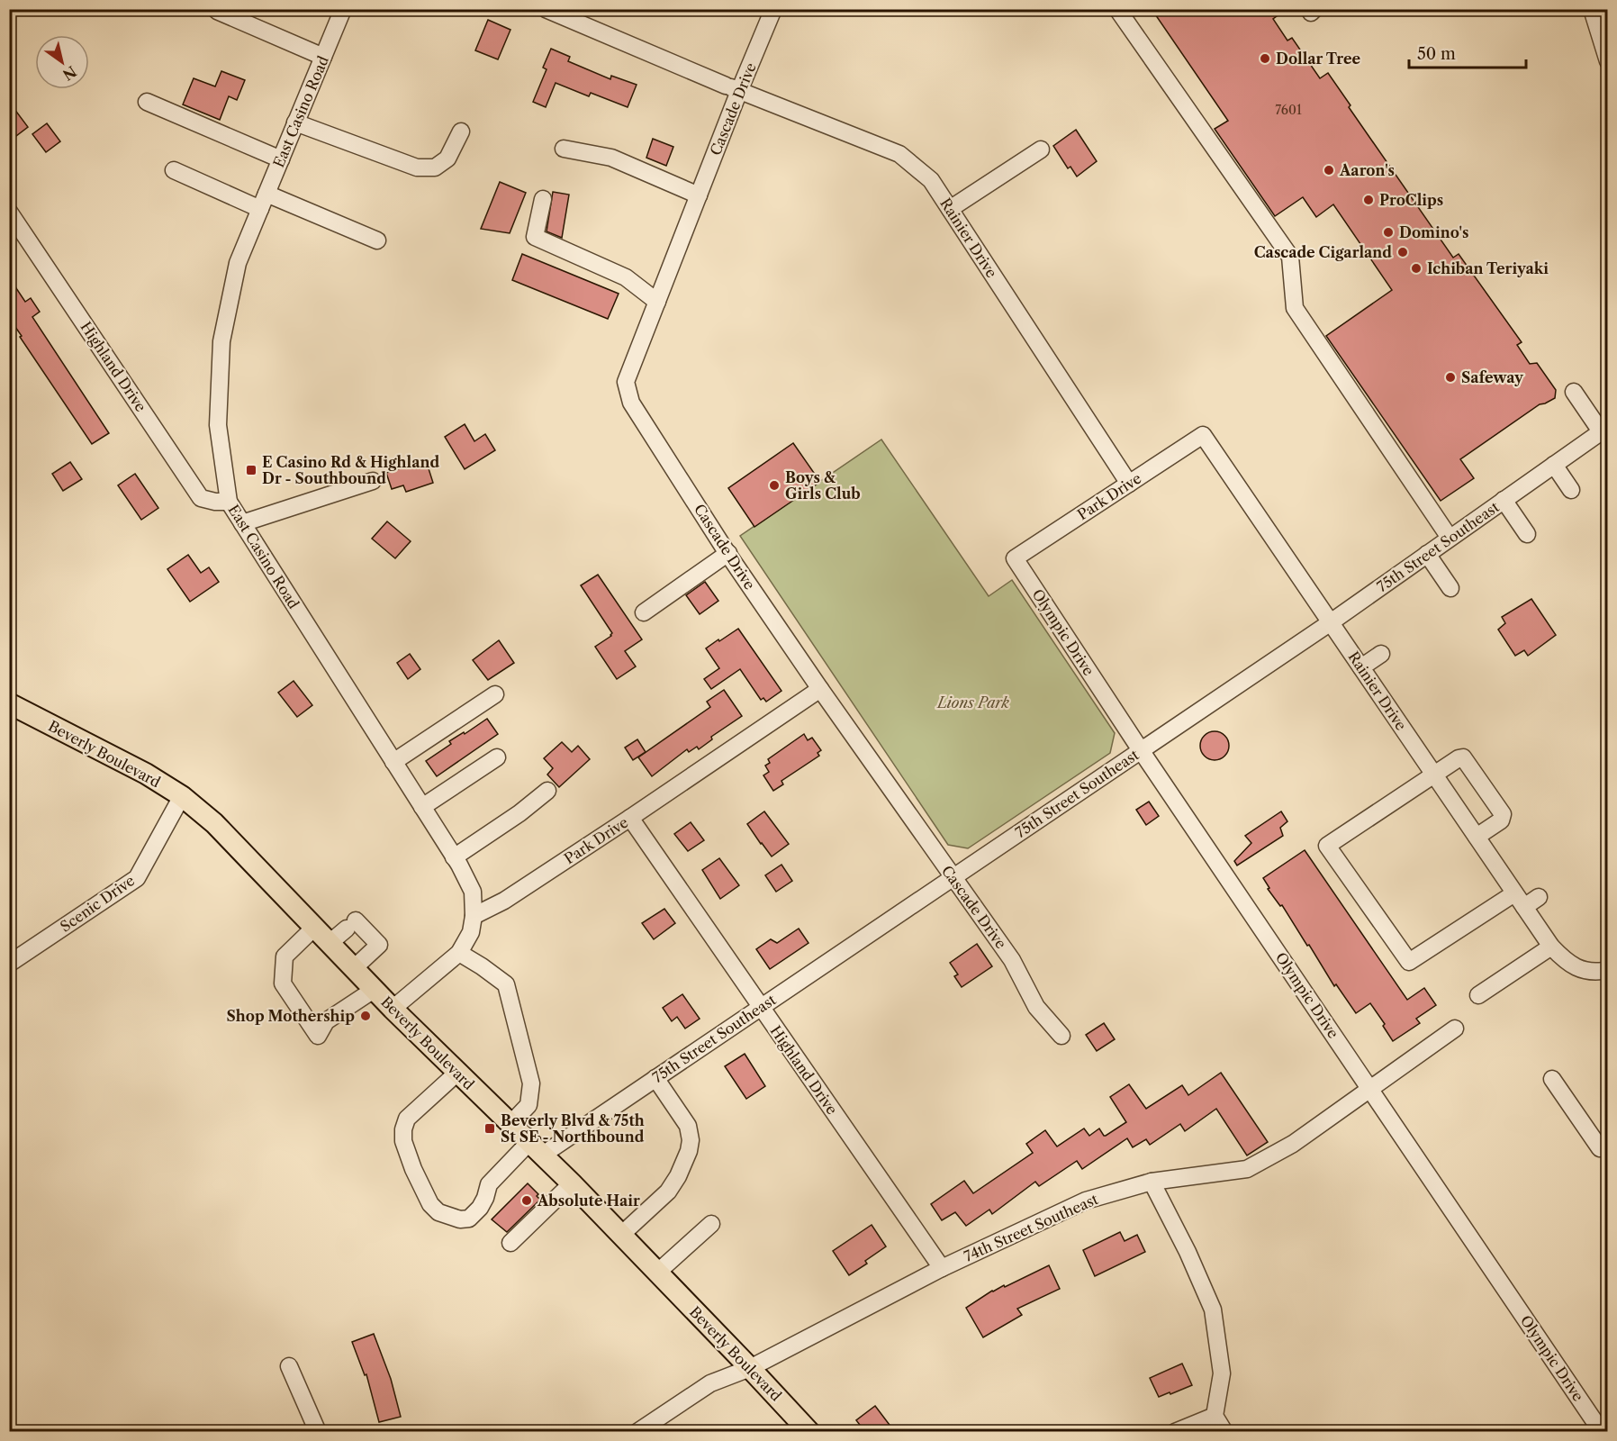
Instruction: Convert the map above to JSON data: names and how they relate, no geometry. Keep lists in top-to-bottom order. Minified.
{"streets":{"main road":["Beverly Boulevard"],"street":["Cascade Drive","East Casino Road","Rainier Drive","Highland Drive","Park Drive","75th Street Southeast","Olympic Drive","Scenic Drive","74th Street Southeast"]},"crossings":[["Cascade Drive","Rainier Drive"],["Cascade Drive","Park Drive"],["Cascade Drive","75th Street Southeast"],["East Casino Road","Highland Drive"],["East Casino Road","Park Drive"],["Rainier Drive","Park Drive"],["Rainier Drive","75th Street Southeast"],["Highland Drive","Park Drive"],["Highland Drive","75th Street Southeast"],["Highland Drive","74th Street Southeast"],["Park Drive","Olympic Drive"],["75th Street Southeast","Olympic Drive"],["75th Street Southeast","Beverly Boulevard"],["Olympic Drive","74th Street Southeast"],["Beverly Boulevard","Scenic Drive"],["Beverly Boulevard","74th Street Southeast"]],"parks":["Lions Park"],"places":{"other":["Dollar Tree","Aaron's","ProClips","Domino's","Cascade Cigarland","Ichiban Teriyaki","Safeway","Boys & Girls Club","Shop Mothership","Absolute Hair"],"transit":["E Casino Rd & Highland Dr - Southbound","Beverly Blvd & 75th St SE - Northbound"]},"house_numbers":["7601"],"scale_bar":"50 m","north":"bottom right"}
